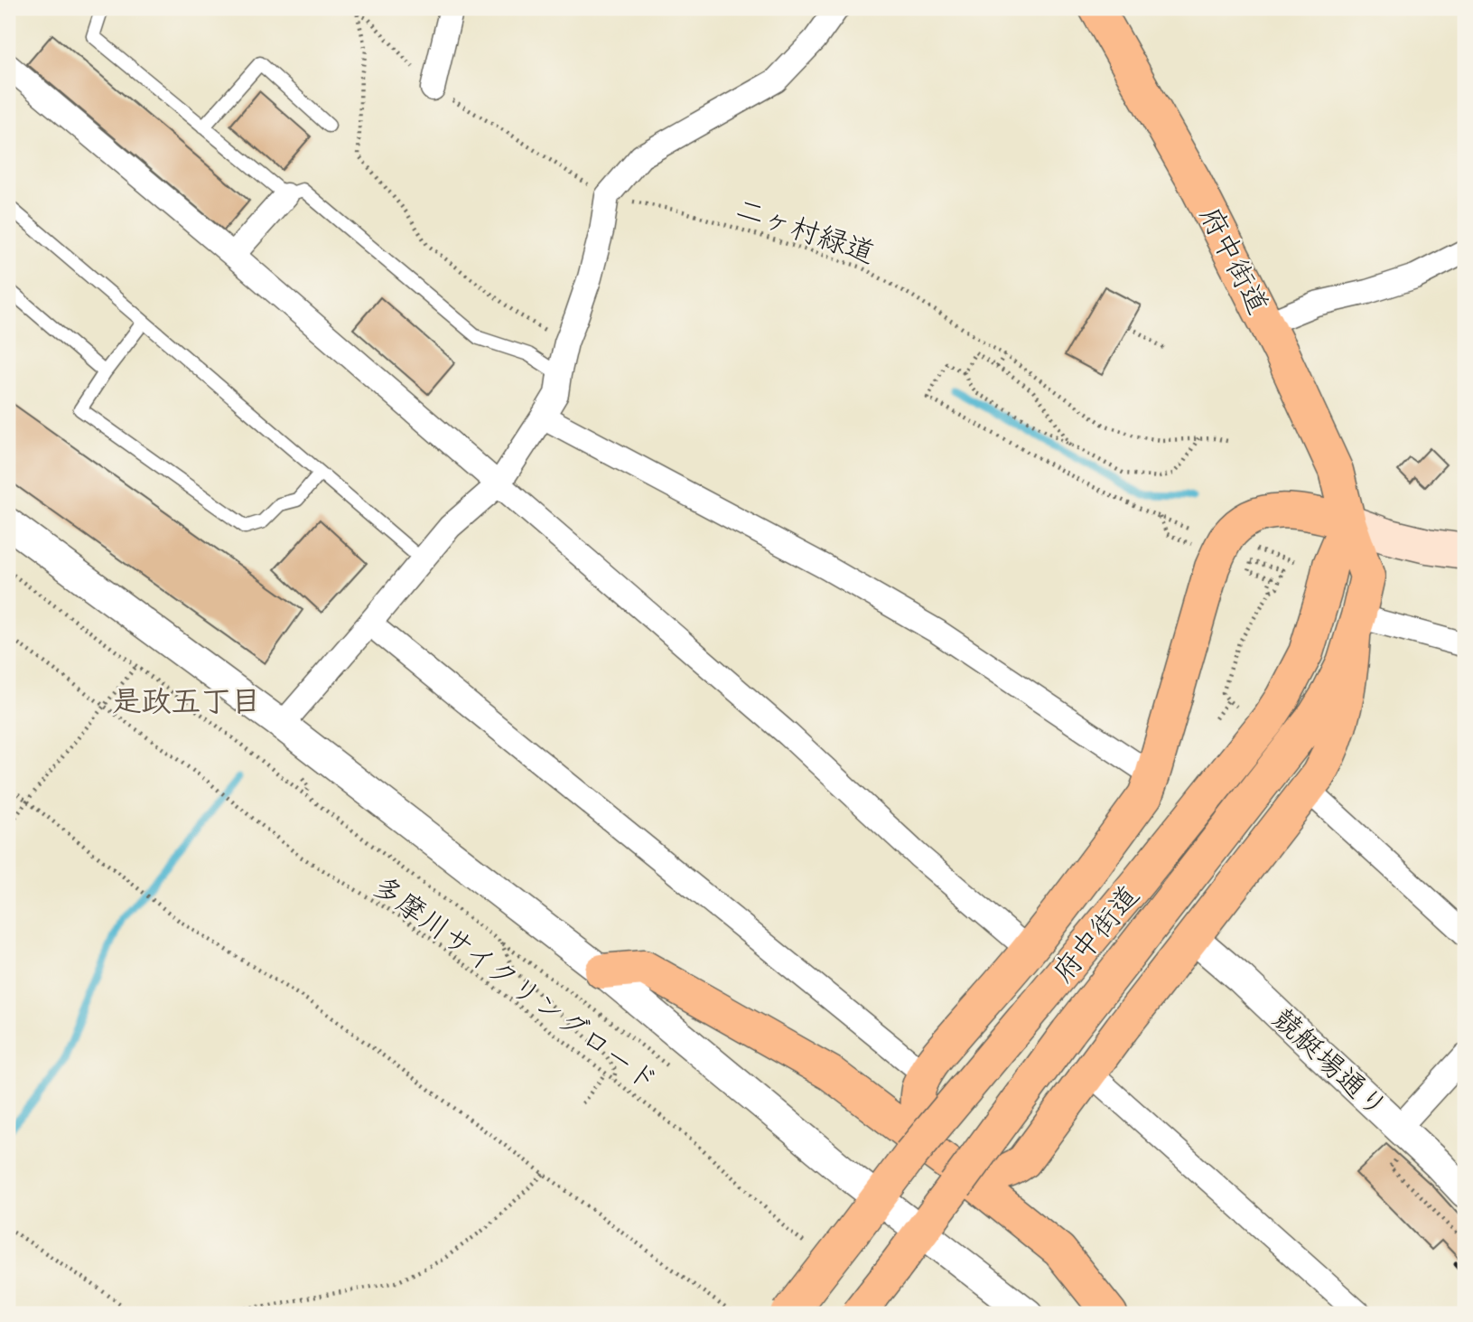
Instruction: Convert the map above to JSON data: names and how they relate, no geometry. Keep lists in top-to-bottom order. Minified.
{"streets":{"main road":["府中街道"],"street":["競艇場通り"],"path":["二ヶ村緑道","多摩川サイクリングロード"]},"districts":["是政五丁目"]}
